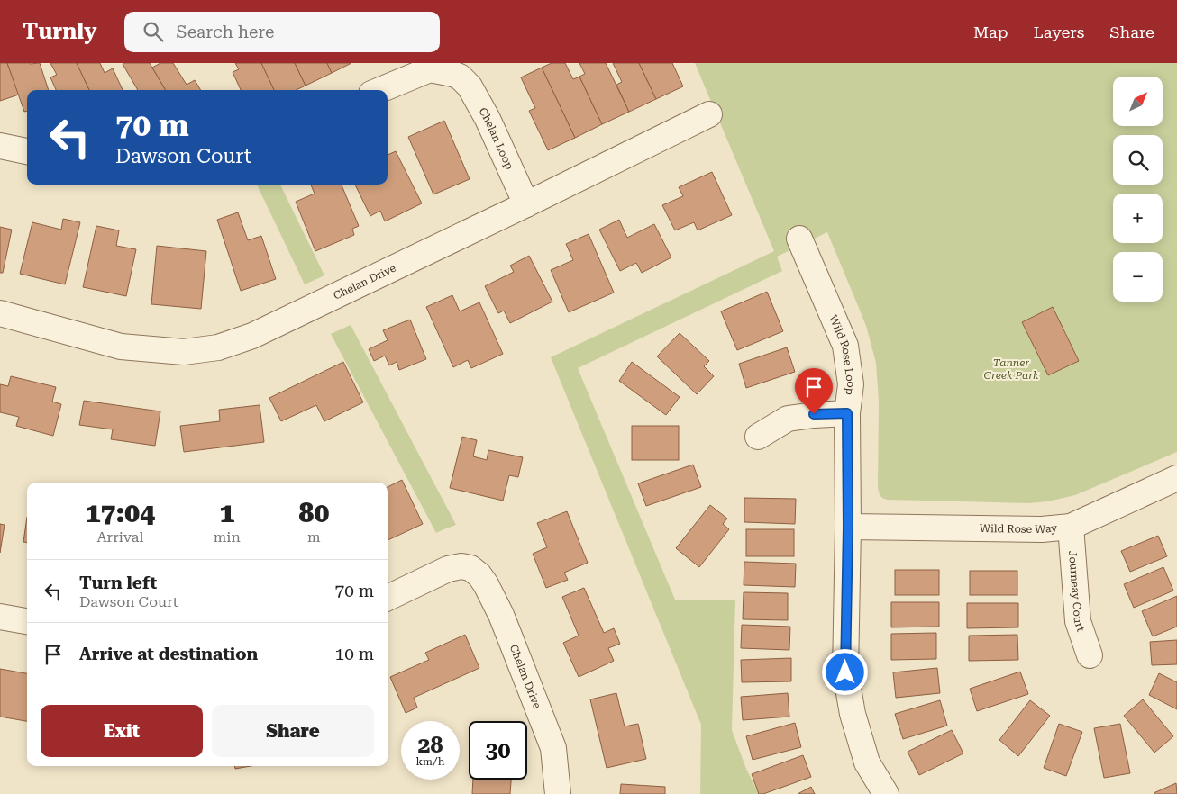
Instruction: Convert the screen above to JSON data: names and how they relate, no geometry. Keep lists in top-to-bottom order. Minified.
{"streets":{"street":["Chelan Loop","Chelan Drive","Wild Rose Loop","Wild Rose Way","Journeay Court"]},"crossings":[["Chelan Loop","Chelan Drive"],["Wild Rose Loop","Wild Rose Way"],["Wild Rose Way","Journeay Court"]],"parks":["Tanner Creek Park"],"north":"top right","page":{"header":"Turnly","search":"Search here","nav":["Map","Layers","Share"],"map_buttons":["+","−"],"turn":["70 m","Dawson Court"],"eta":["17:04","Arrival","1","min","80","m"],"list":[{"name":"Turn left","note":"Dawson Court","value":"70 m"},{"name":"Arrive at destination","value":"10 m"}],"buttons":["Exit","Share"],"speed":"28 km/h","limit":"30"}}
